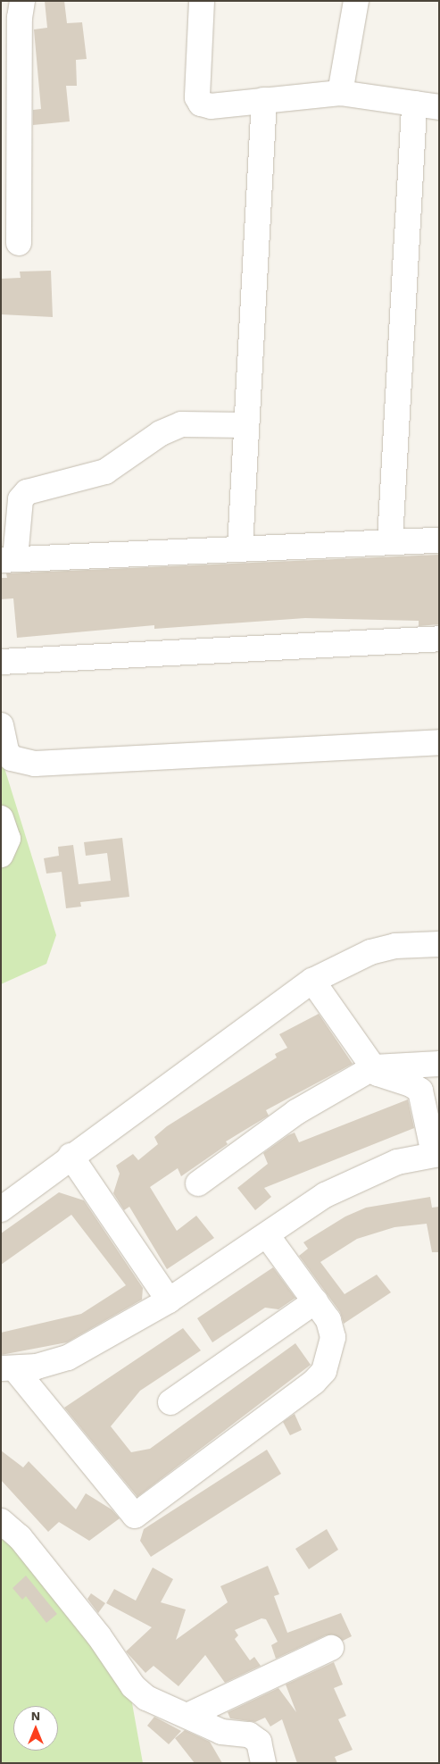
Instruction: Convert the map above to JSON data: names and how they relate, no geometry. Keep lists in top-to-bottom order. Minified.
{"north":"top"}
